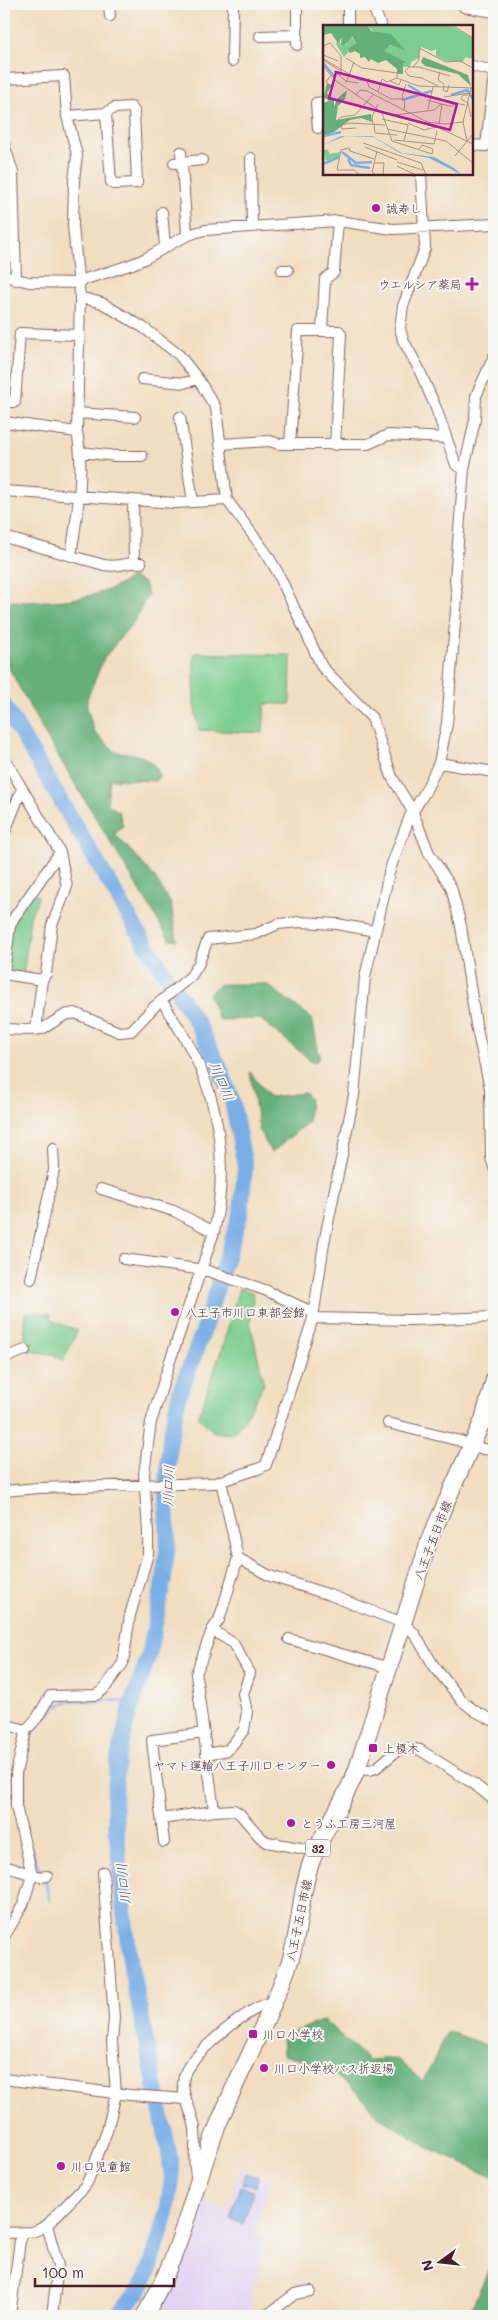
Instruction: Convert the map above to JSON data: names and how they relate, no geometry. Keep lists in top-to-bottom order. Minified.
{"streets":{"main road":["八王子五日市線","32"]},"water":["川口川"],"places":{"other":["誠寿し","八王子市川口東部会館","ヤマト運輸八王子川口センター","とうふ工房三河屋","川口小学校バス折返場","川口児童館"],"health":["ウエルシア薬局"],"transit":["上榎木","川口小学校"]},"scale_bar":"100 m","north":"left"}
